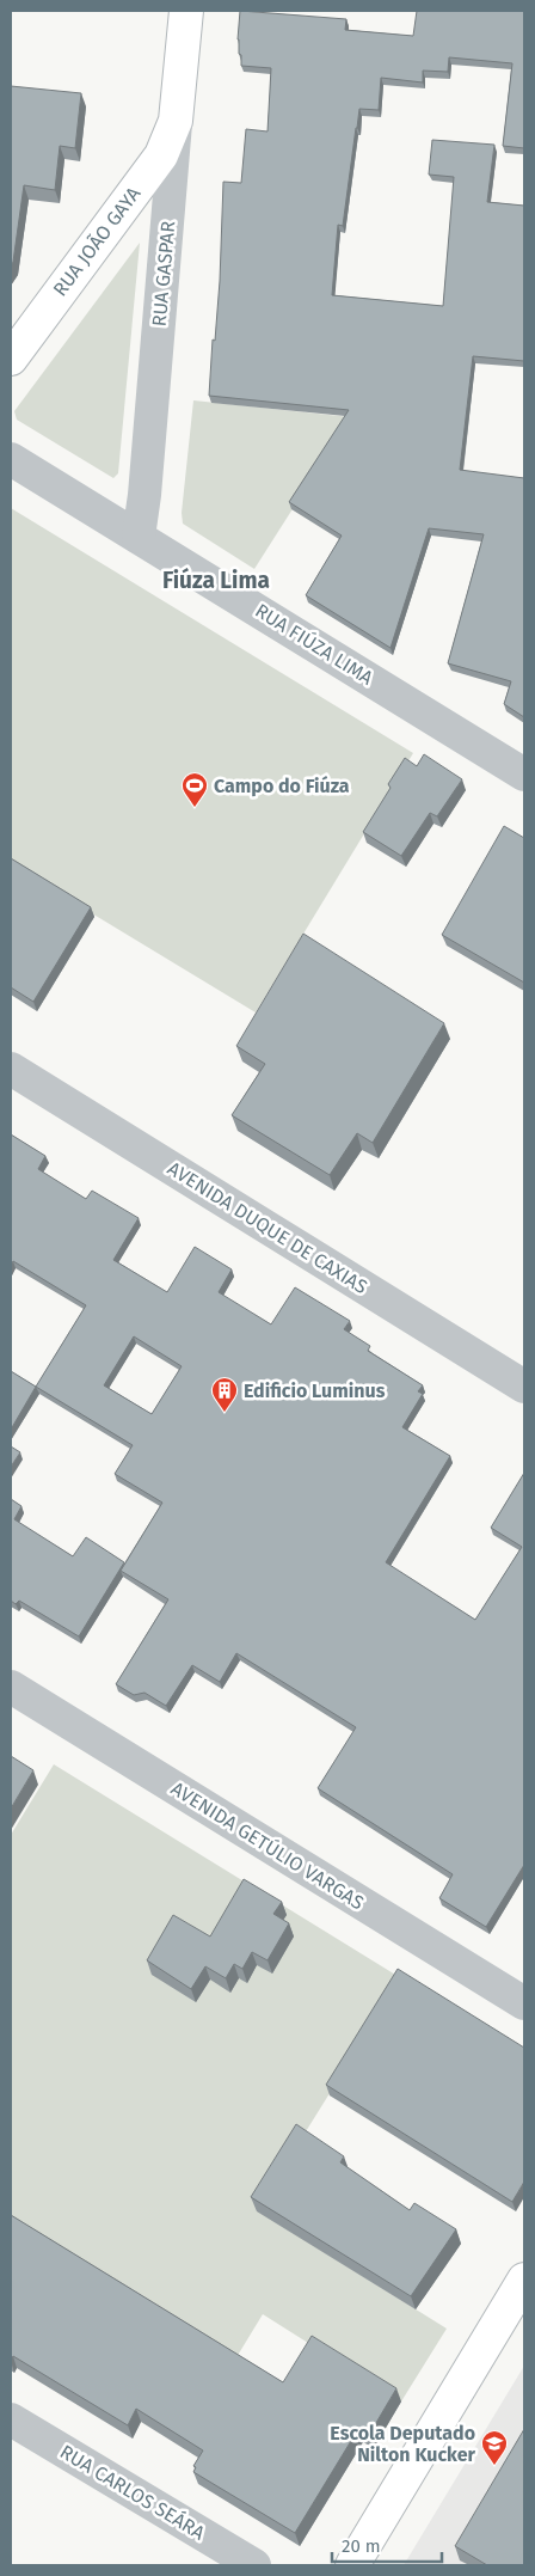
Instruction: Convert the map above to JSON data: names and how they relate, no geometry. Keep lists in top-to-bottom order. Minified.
{"streets":{"main road":["RUA JOÃO GAYA","RUA GASPAR"],"street":["RUA FIÚZA LIMA","AVENIDA DUQUE DE CAXIAS","AVENIDA GETÚLIO VARGAS","RUA CARLOS SEÁRA"]},"crossings":[["RUA JOÃO GAYA","RUA GASPAR"],["RUA GASPAR","RUA FIÚZA LIMA"]],"districts":["Fiúza Lima"],"places":{"sports":["Campo do Fiúza"],"building":["Edificio Luminus"],"school or university":["Escola Deputado Nilton Kucker"]},"scale_bar":"20 m"}
